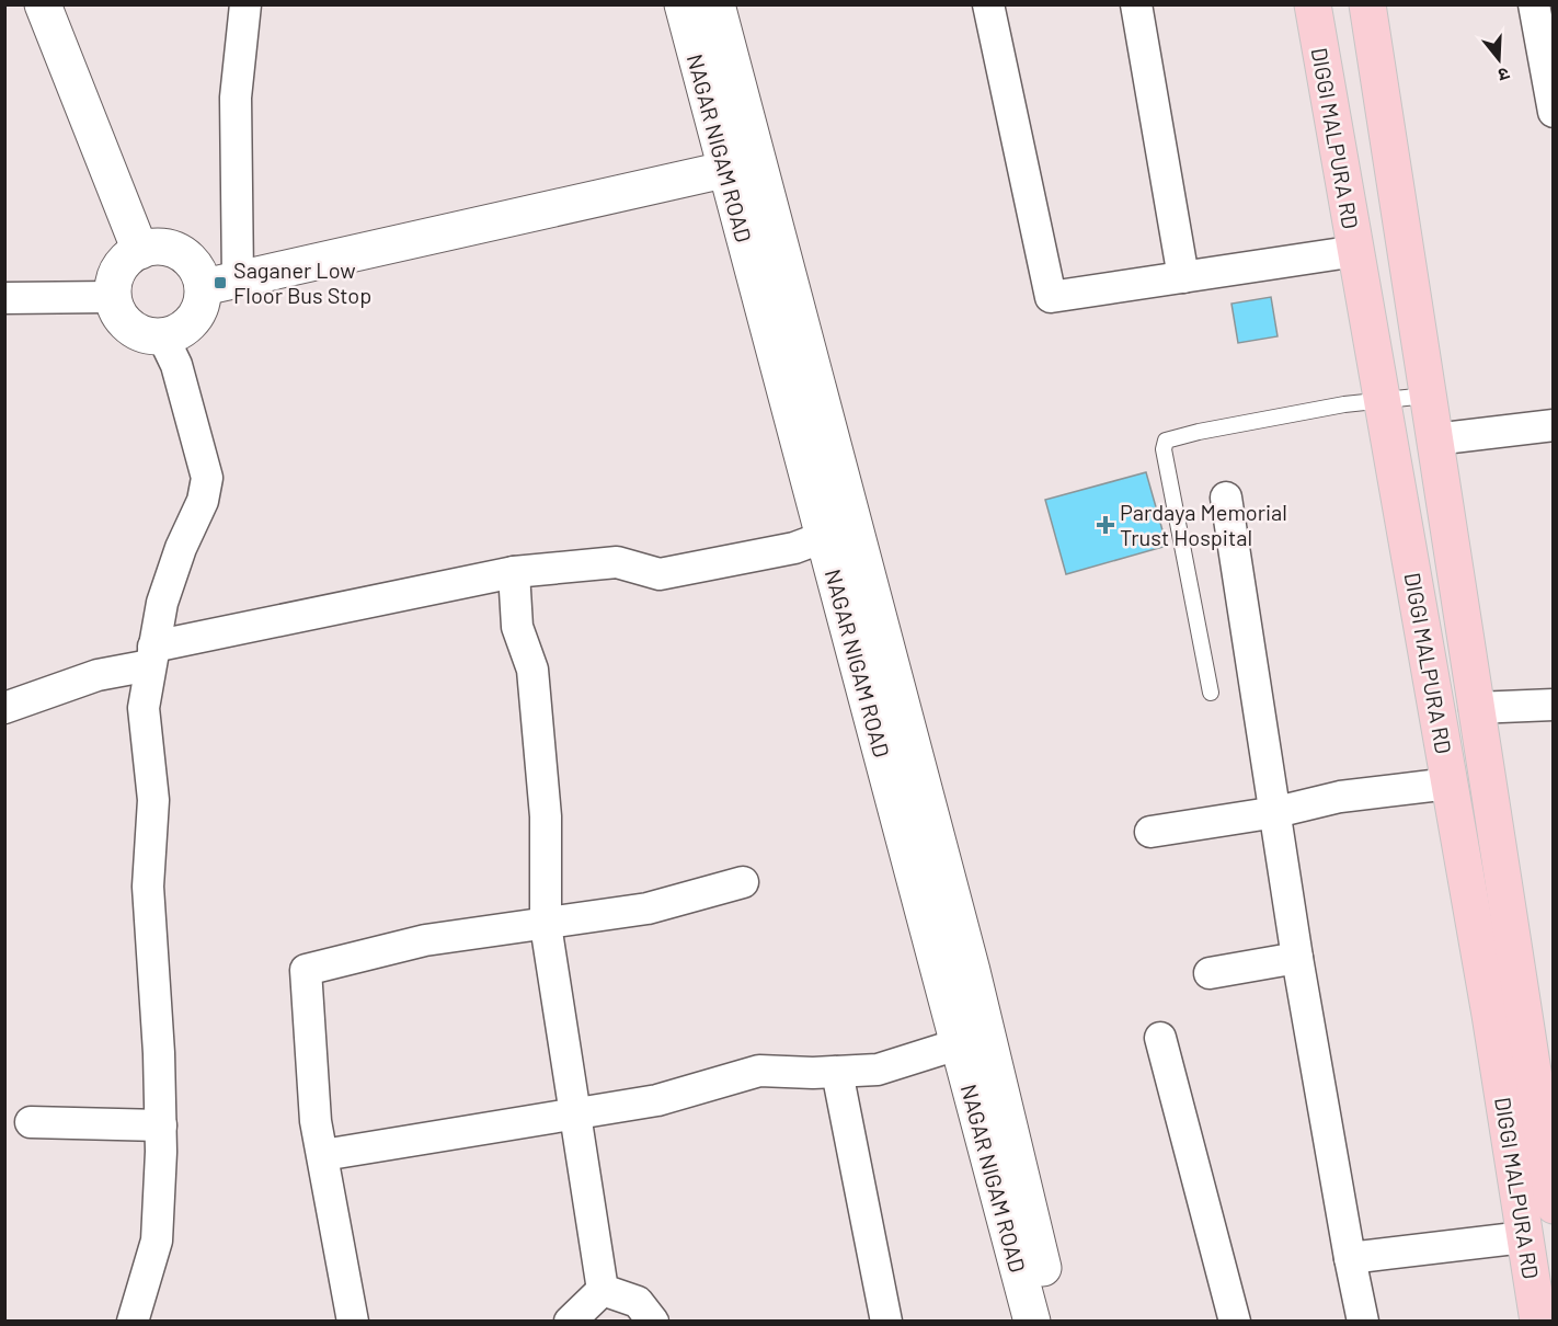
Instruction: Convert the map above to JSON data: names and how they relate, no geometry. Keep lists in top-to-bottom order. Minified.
{"streets":{"main road":["DIGGI MALPURA RD"],"street":["NAGAR NIGAM ROAD"]},"places":{"transit":["Saganer Low Floor Bus Stop"],"health":["Pardaya Memorial Trust Hospital"]},"north":"bottom"}
